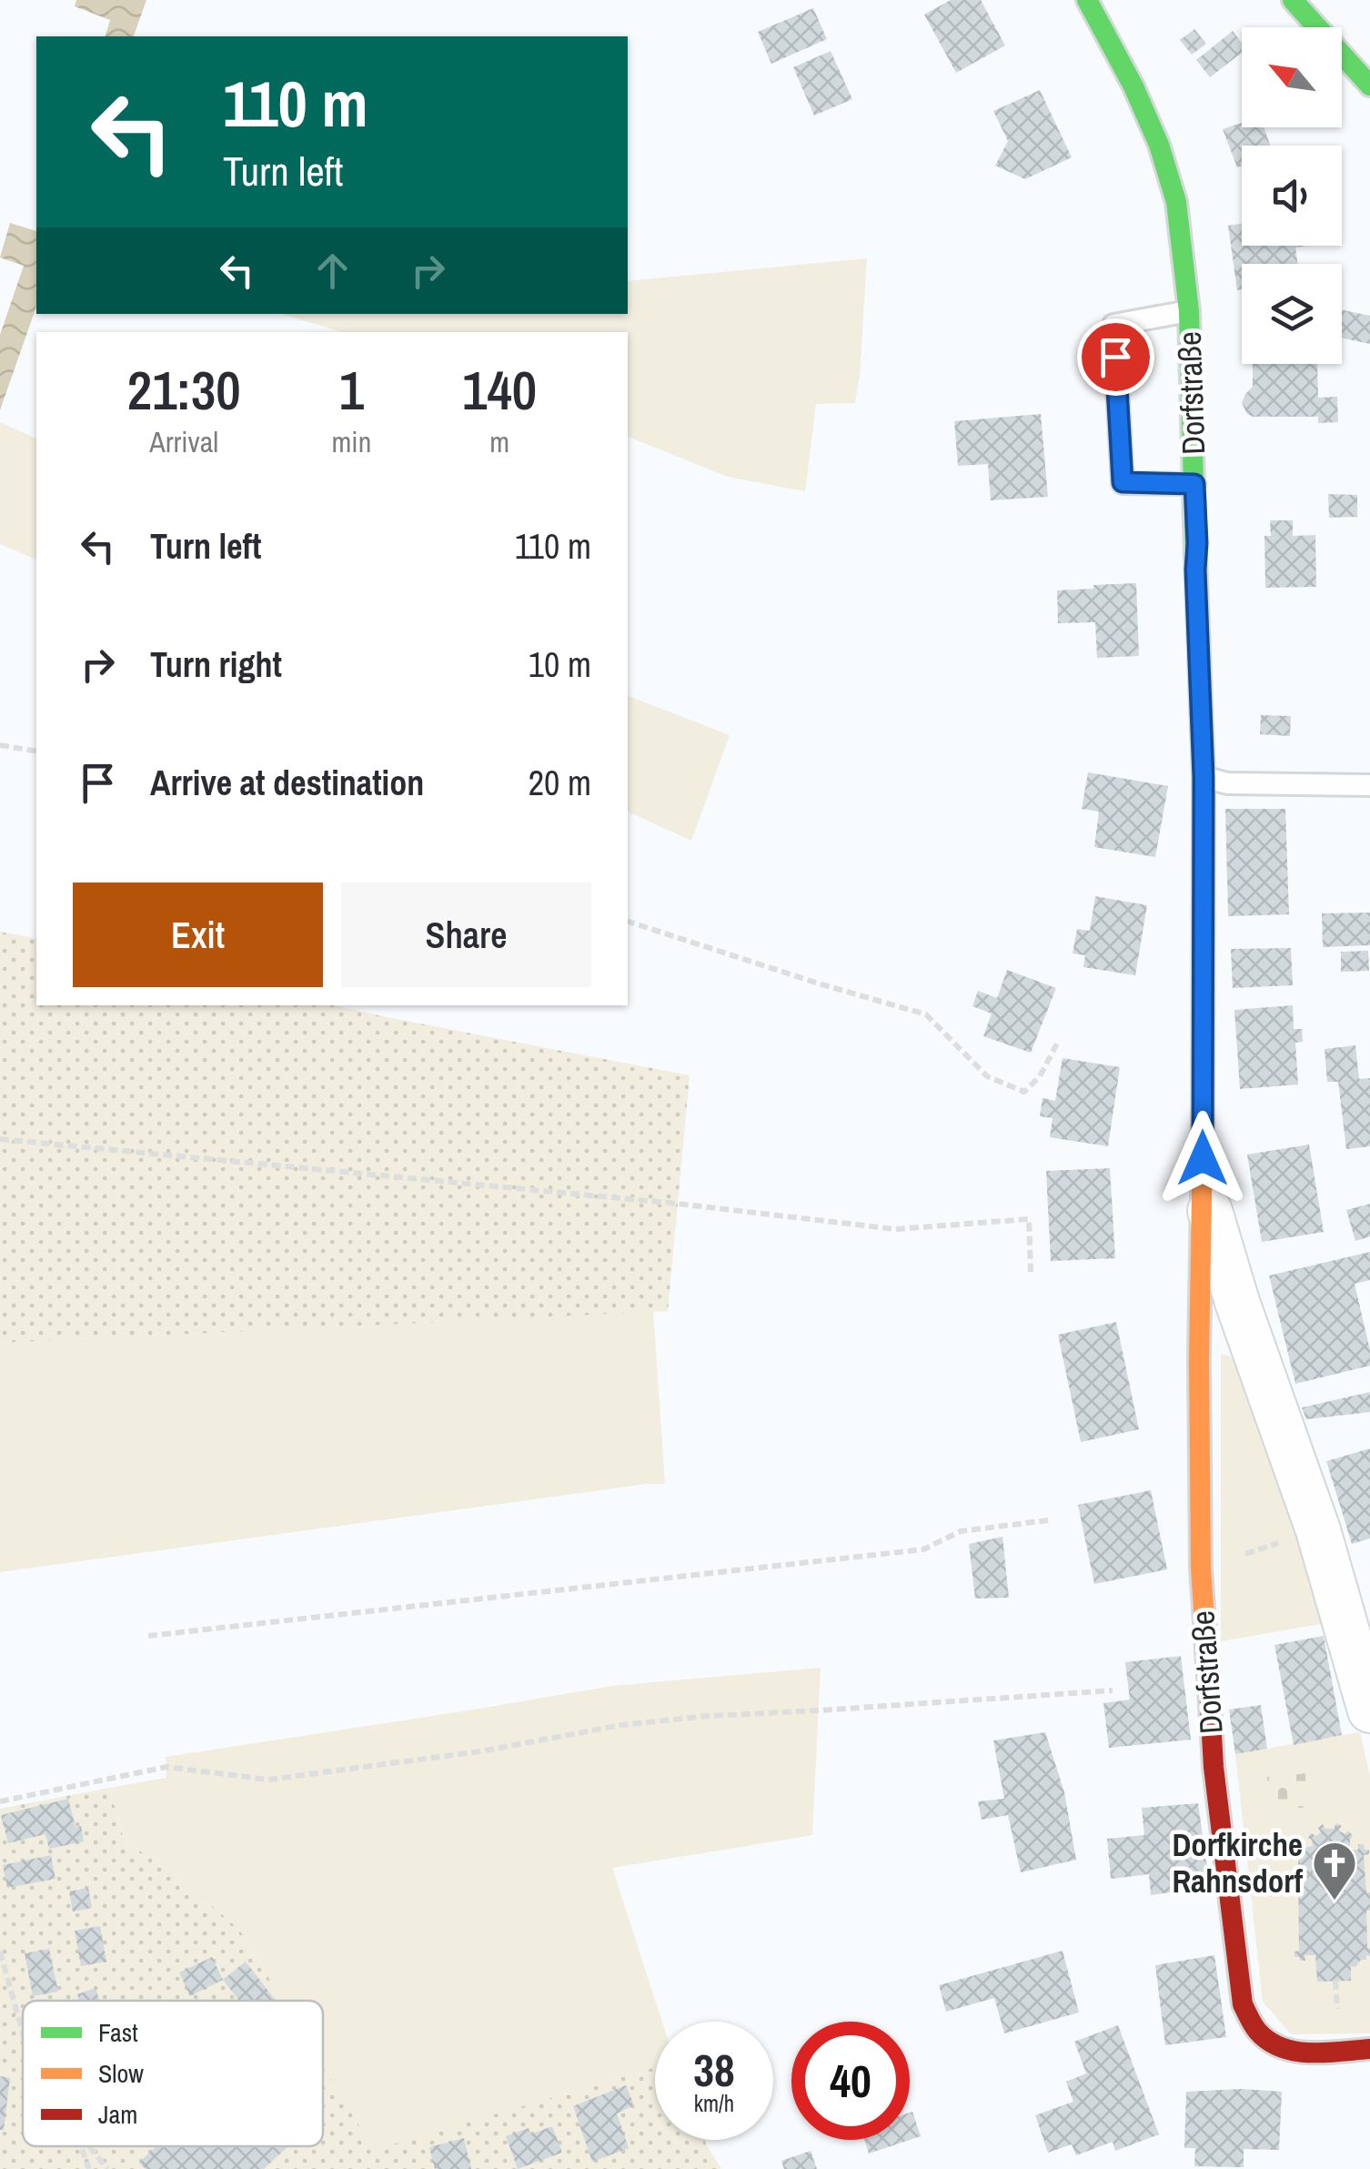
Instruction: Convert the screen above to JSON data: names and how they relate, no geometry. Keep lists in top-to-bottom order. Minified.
{"streets":{"street":["Dorfstraße"]},"places":{"church":["Dorfkirche Rahnsdorf"]},"legend":["Fast","Slow","Jam"],"north":"top left","page":{"turn":["110 m","Turn left"],"eta":["21:30","Arrival","1","min","140","m"],"list":[{"name":"Turn left","value":"110 m"},{"name":"Turn right","value":"10 m"},{"name":"Arrive at destination","value":"20 m"}],"buttons":["Exit","Share"],"speed":"38 km/h","limit":"40"}}
